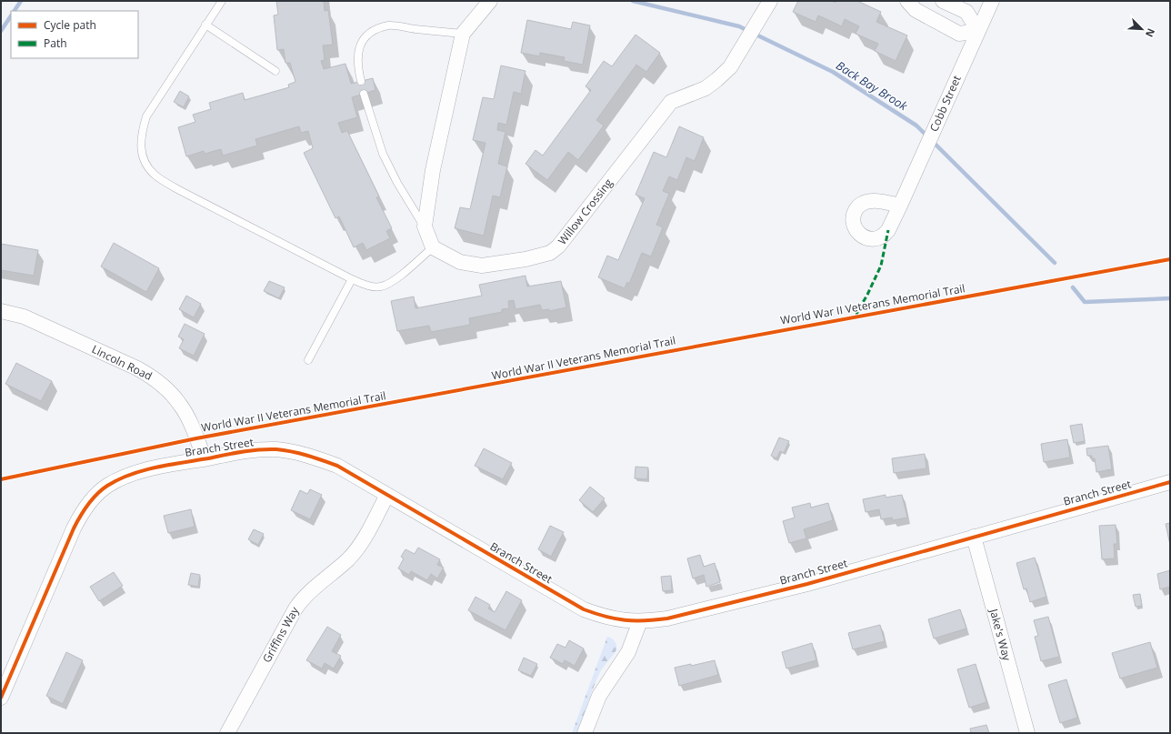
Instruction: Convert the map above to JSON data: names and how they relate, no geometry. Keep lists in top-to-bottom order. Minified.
{"streets":{"street":["Cobb Street","Willow Crossing","Lincoln Road","Branch Street","Griffins Way","Jake's Way"],"cycle path":["World War II Veterans Memorial Trail"]},"crossings":[["Lincoln Road","Branch Street"],["Branch Street","Griffins Way"],["Branch Street","Jake's Way"]],"water":["Back Bay Brook"],"legend":["Cycle path","Path"],"north":"bottom right"}
